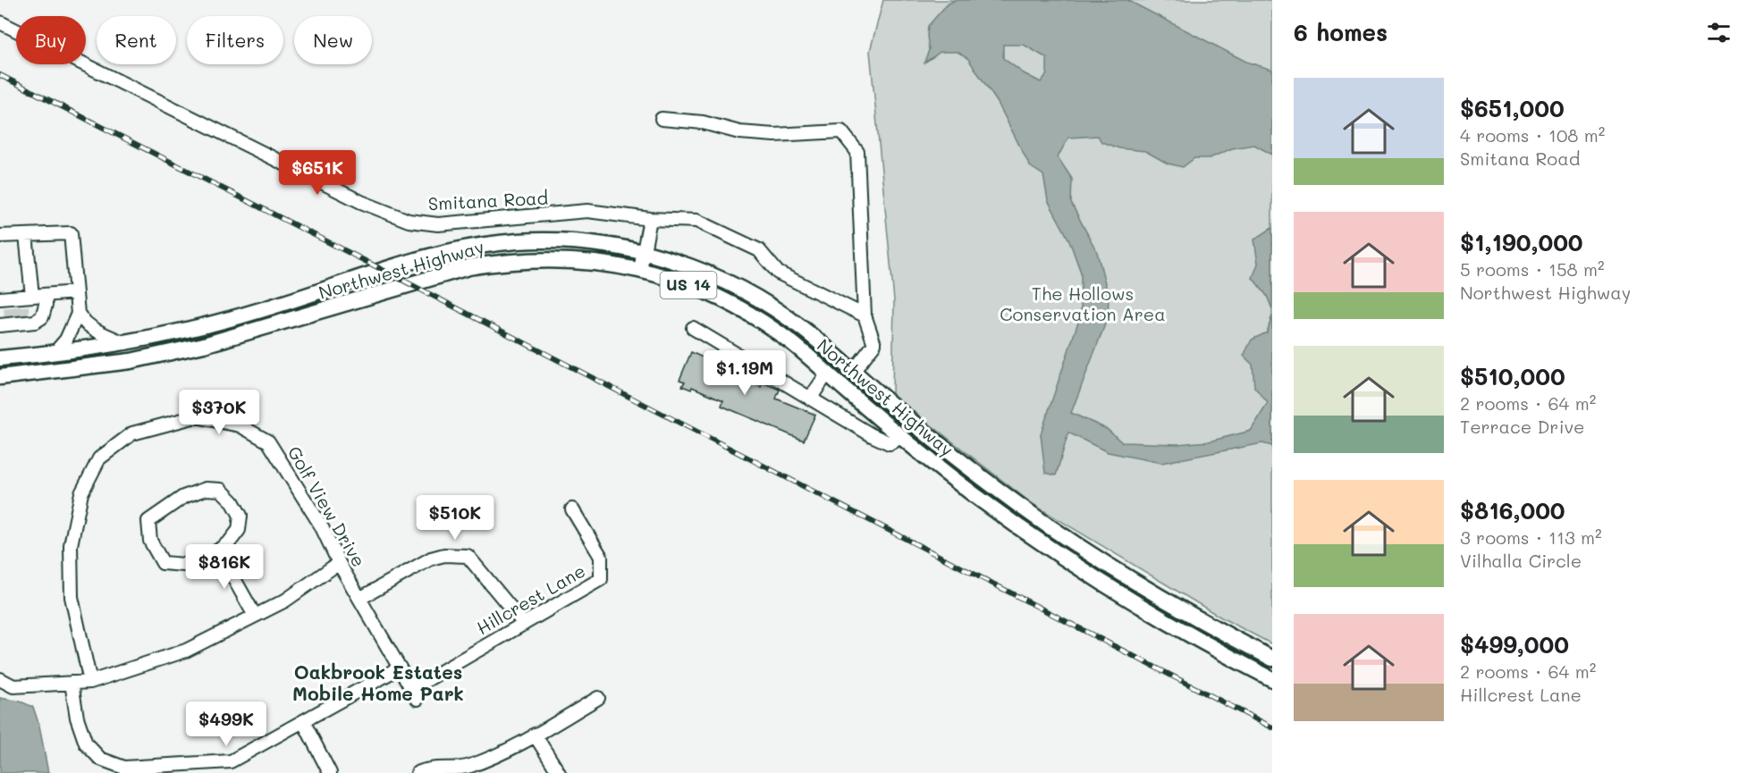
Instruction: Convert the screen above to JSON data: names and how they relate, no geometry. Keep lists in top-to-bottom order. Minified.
{"streets":{"main road":["Northwest Highway","US 14"],"street":["Smitana Road","Golf View Drive","Hillcrest Lane"]},"crossings":[["Golf View Drive","Hillcrest Lane"]],"districts":["Oakbrook Estates Mobile Home Park"],"parks":["The Hollows Conservation Area"],"page":{"heading":"6 homes","chip":["Buy","Rent","Filters","New"],"list":[{"name":"$651,000","note":"4 rooms · 108 m² · Smitana Road"},{"name":"$1,190,000","note":"5 rooms · 158 m² · Northwest Highway"},{"name":"$510,000","note":"2 rooms · 64 m² · Terrace Drive"},{"name":"$816,000","note":"3 rooms · 113 m² · Vilhalla Circle"},{"name":"$499,000","note":"2 rooms · 64 m² · Hillcrest Lane"}],"price":["$651K","$1.19M","$370K","$510K","$816K","$499K"]}}
